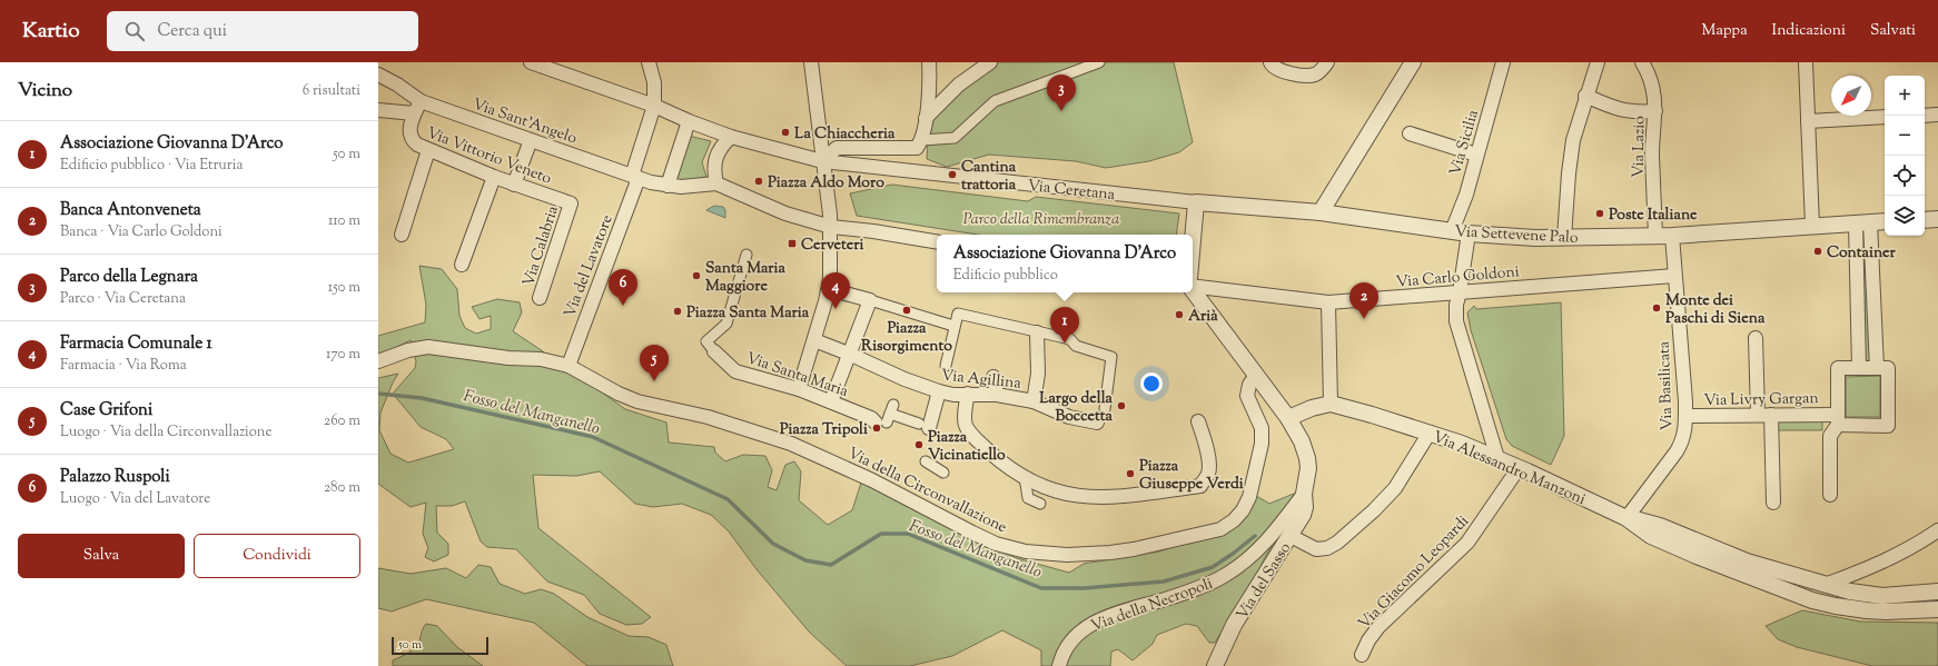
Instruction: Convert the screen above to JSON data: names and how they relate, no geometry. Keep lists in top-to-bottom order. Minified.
{"streets":{"street":["Via Sant'Angelo","Via Sicilia","Via Lazio","Via Vittorio Veneto","Via Ceretana","Via Settevene Palo","Via Calabria","Via del Lavatore","Via Carlo Goldoni","Via Santa Maria","Via Agillina","Via Basilicata","Via Livry Gargan","Via Alessandro Manzoni","Via della Circonvallazione","Via Giacomo Leopardi","Via del Sasso","Via della Necropoli"]},"crossings":[["Via Sant'Angelo","Via Vittorio Veneto"],["Via Sant'Angelo","Via del Lavatore"],["Via Sicilia","Via Settevene Palo"],["Via Lazio","Via Settevene Palo"],["Via Vittorio Veneto","Via Calabria"],["Via Ceretana","Via Settevene Palo"],["Via Ceretana","Via del Lavatore"],["Via Settevene Palo","Via Basilicata"],["Via del Lavatore","Via della Circonvallazione"],["Via Carlo Goldoni","Via Basilicata"],["Via Basilicata","Via Livry Gargan"],["Via Basilicata","Via Alessandro Manzoni"],["Via Alessandro Manzoni","Via Giacomo Leopardi"],["Via della Circonvallazione","Via della Necropoli"],["Via del Sasso","Via della Necropoli"]],"water":["Fosso del Manganello"],"parks":["Parco della Rimembranza"],"places":{"other":["La Chiaccheria","Cantina trattoria","Piazza Aldo Moro","Poste Italiane","Container","Santa Maria Maggiore","Monte dei Paschi di Siena","Piazza Risorgimento","Piazza Santa Maria","Arià","Largo della Boccetta","Piazza Tripoli","Piazza Vicinatiello","Piazza Giuseppe Verdi"],"transit":["Cerveteri"]},"scale_bar":"50 m","north":"bottom left","page":{"header":"Kartio","search":"Cerca qui","nav":["Mappa","Indicazioni","Salvati"],"heading":["Vicino","6 risultati"],"pins":["3","6","4","2","1","5"],"map_buttons":["+","−"],"list":[{"mark":"1","name":"Associazione Giovanna D'Arco","note":"Edificio pubblico · Via Etruria","value":"50 m"},{"mark":"2","name":"Banca Antonveneta","note":"Banca · Via Carlo Goldoni","value":"110 m"},{"mark":"3","name":"Parco della Legnara","note":"Parco · Via Ceretana","value":"150 m"},{"mark":"4","name":"Farmacia Comunale 1","note":"Farmacia · Via Roma","value":"170 m"},{"mark":"5","name":"Case Grifoni","note":"Luogo · Via della Circonvallazione","value":"260 m"},{"mark":"6","name":"Palazzo Ruspoli","note":"Luogo · Via del Lavatore","value":"280 m"}],"popup":["Associazione Giovanna D'Arco","Edificio pubblico"],"buttons":["Salva","Condividi"],"scale":"50 m"}}
